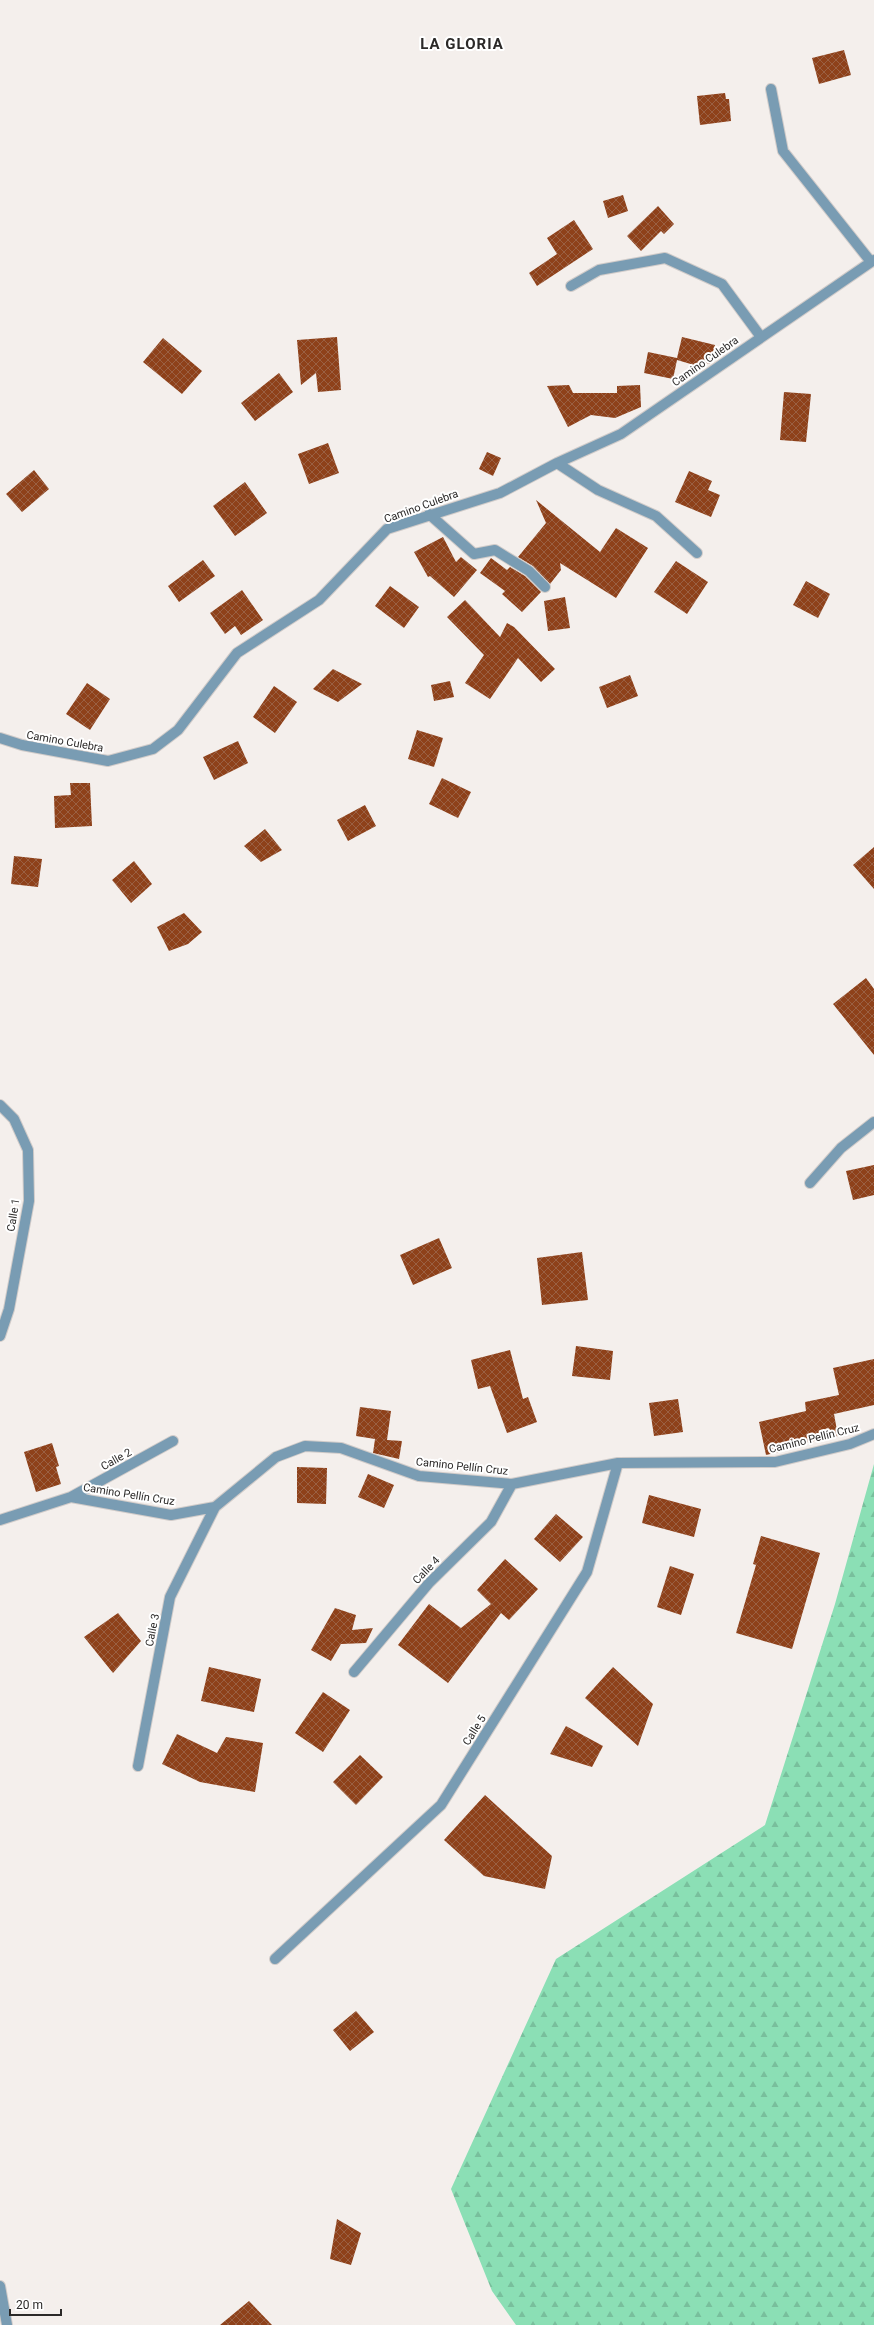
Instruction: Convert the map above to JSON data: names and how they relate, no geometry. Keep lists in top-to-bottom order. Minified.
{"streets":{"street":["Camino Culebra","Calle 1","Camino Pellín Cruz","Calle 2","Calle 4","Calle 3","Calle 5"]},"crossings":[["Camino Pellín Cruz","Calle 2"],["Camino Pellín Cruz","Calle 4"],["Camino Pellín Cruz","Calle 3"],["Camino Pellín Cruz","Calle 5"]],"districts":["LA GLORIA"],"scale_bar":"20 m"}
